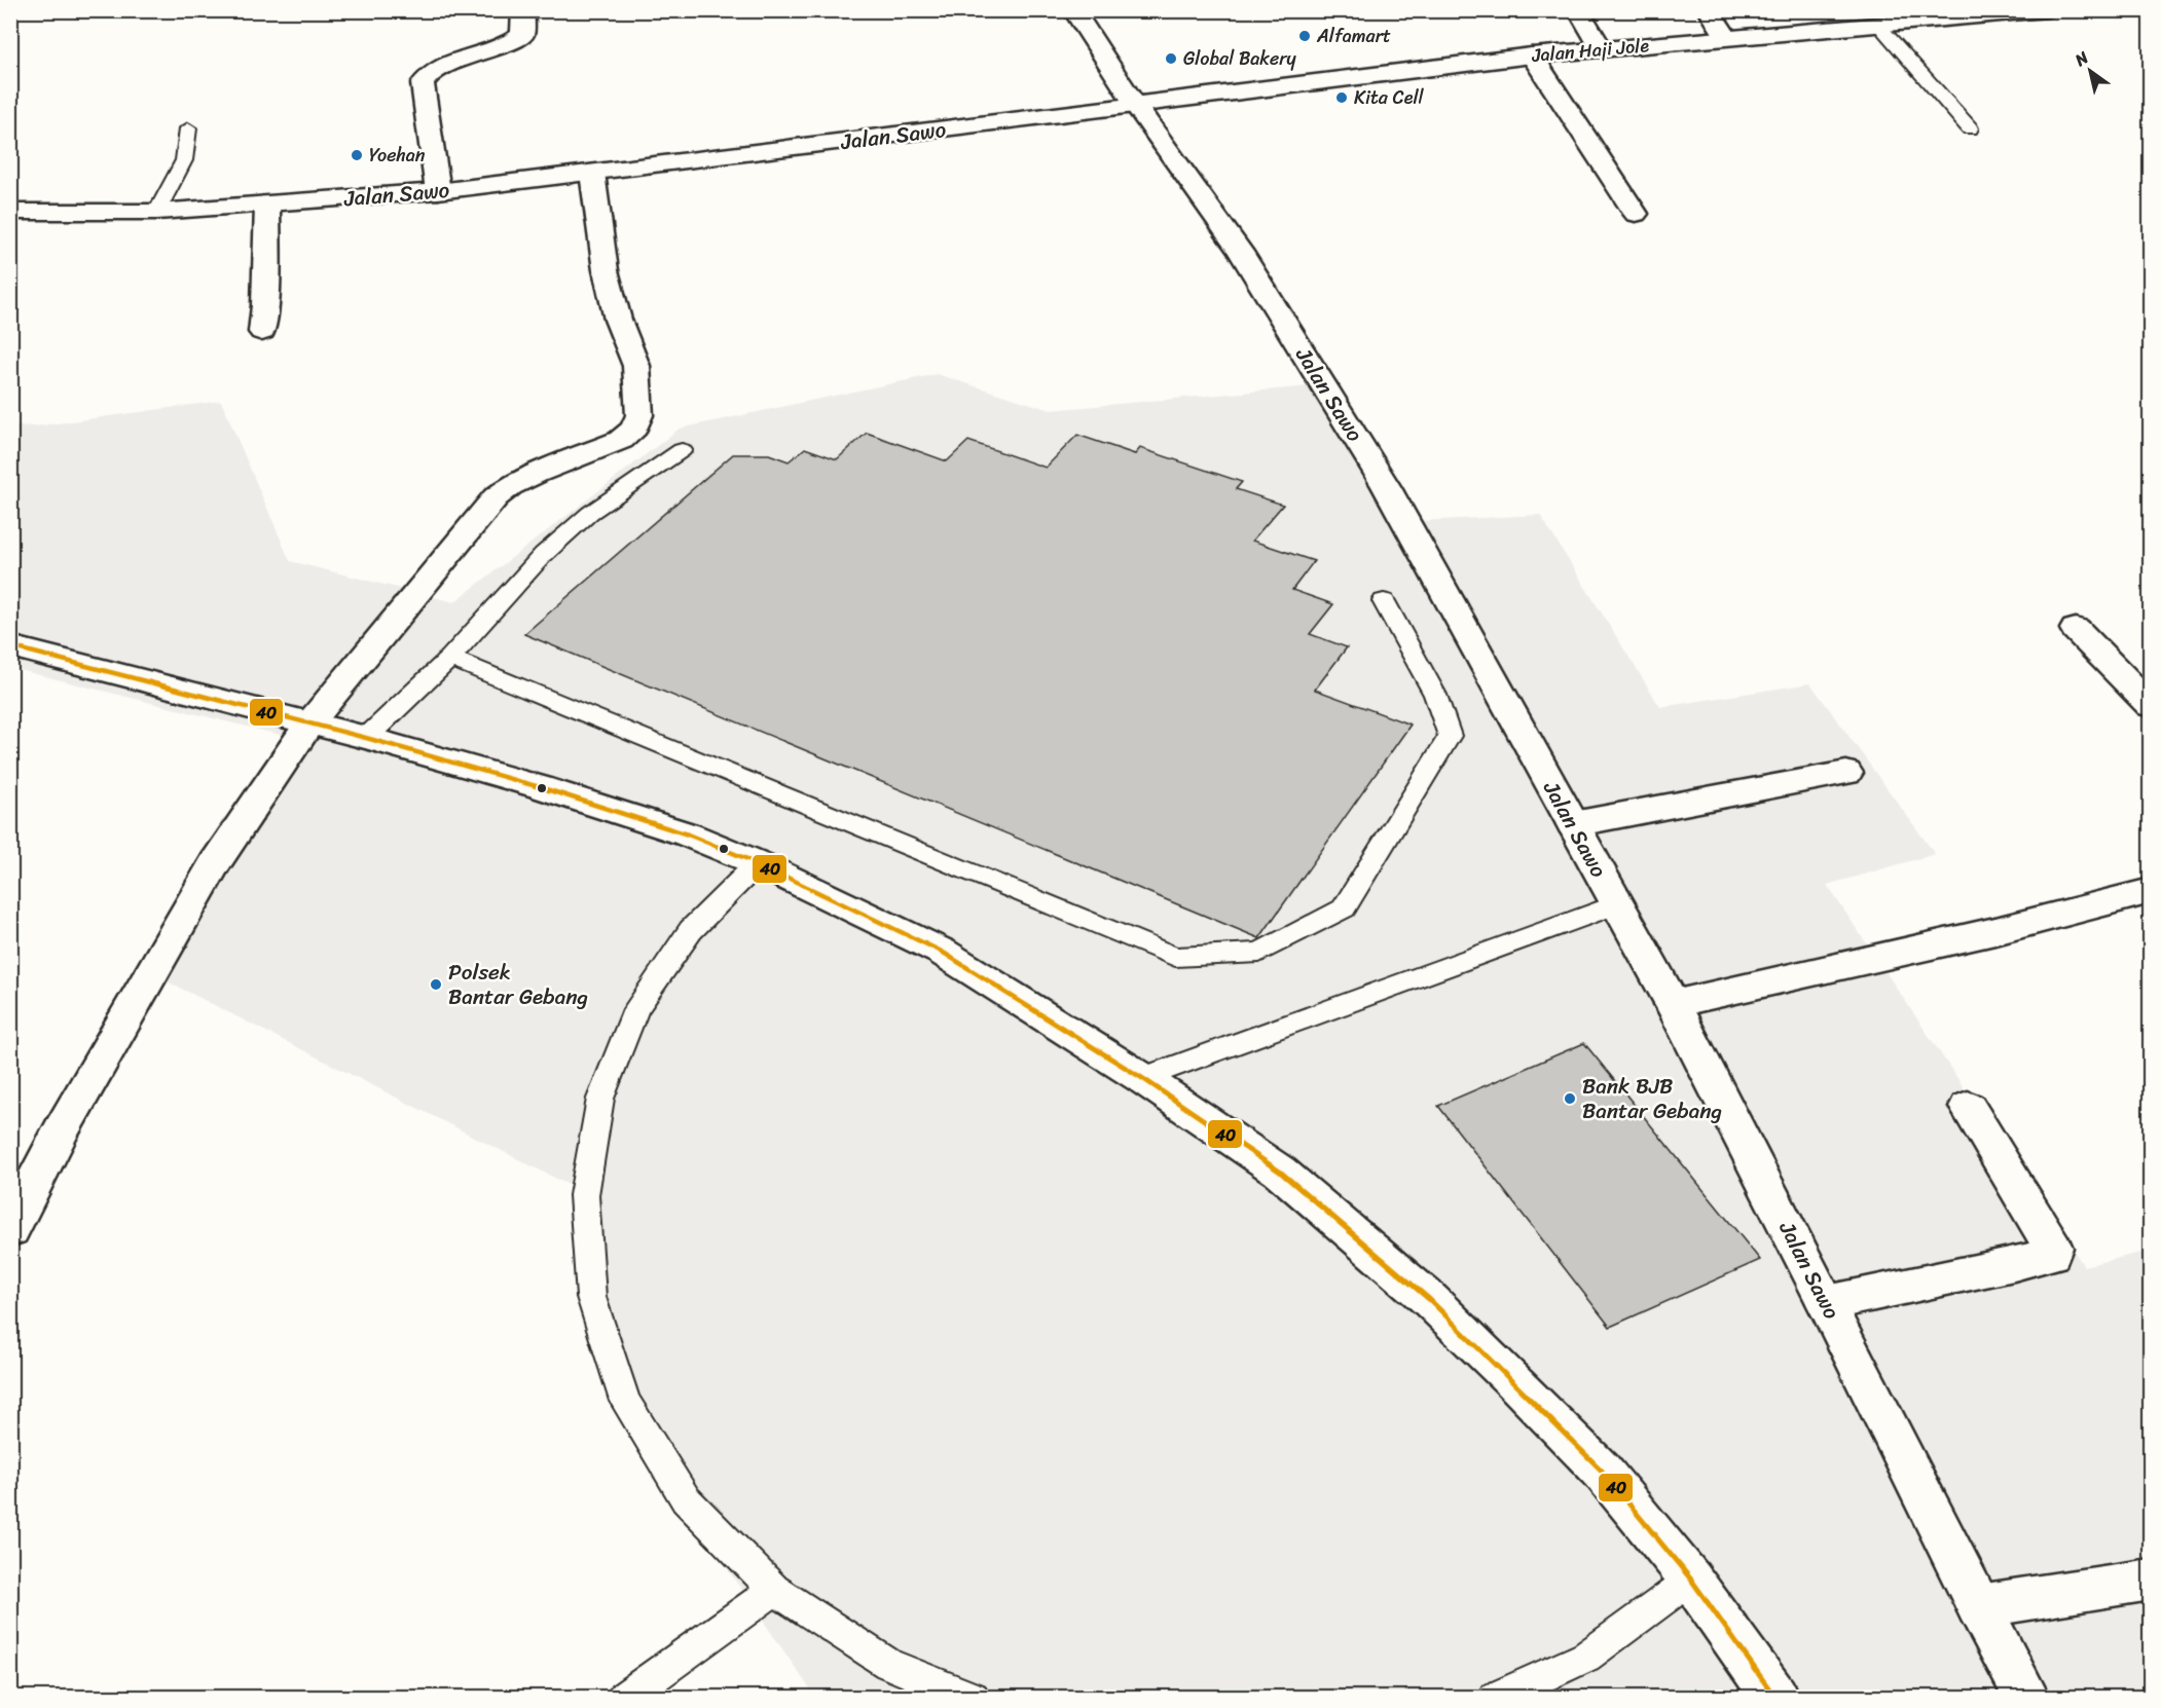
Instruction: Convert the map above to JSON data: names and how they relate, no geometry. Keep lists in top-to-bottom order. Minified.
{"streets":{"street":["Jalan Haji Jole","Jalan Sawo"]},"crossings":[["Jalan Haji Jole","Jalan Sawo"]],"places":["Alfamart","Global Bakery","Kita Cell","Yoehan","Polsek Bantar Gebang","Bank BJB Bantar Gebang"],"lines":["transit line 40"],"north":"top left"}
